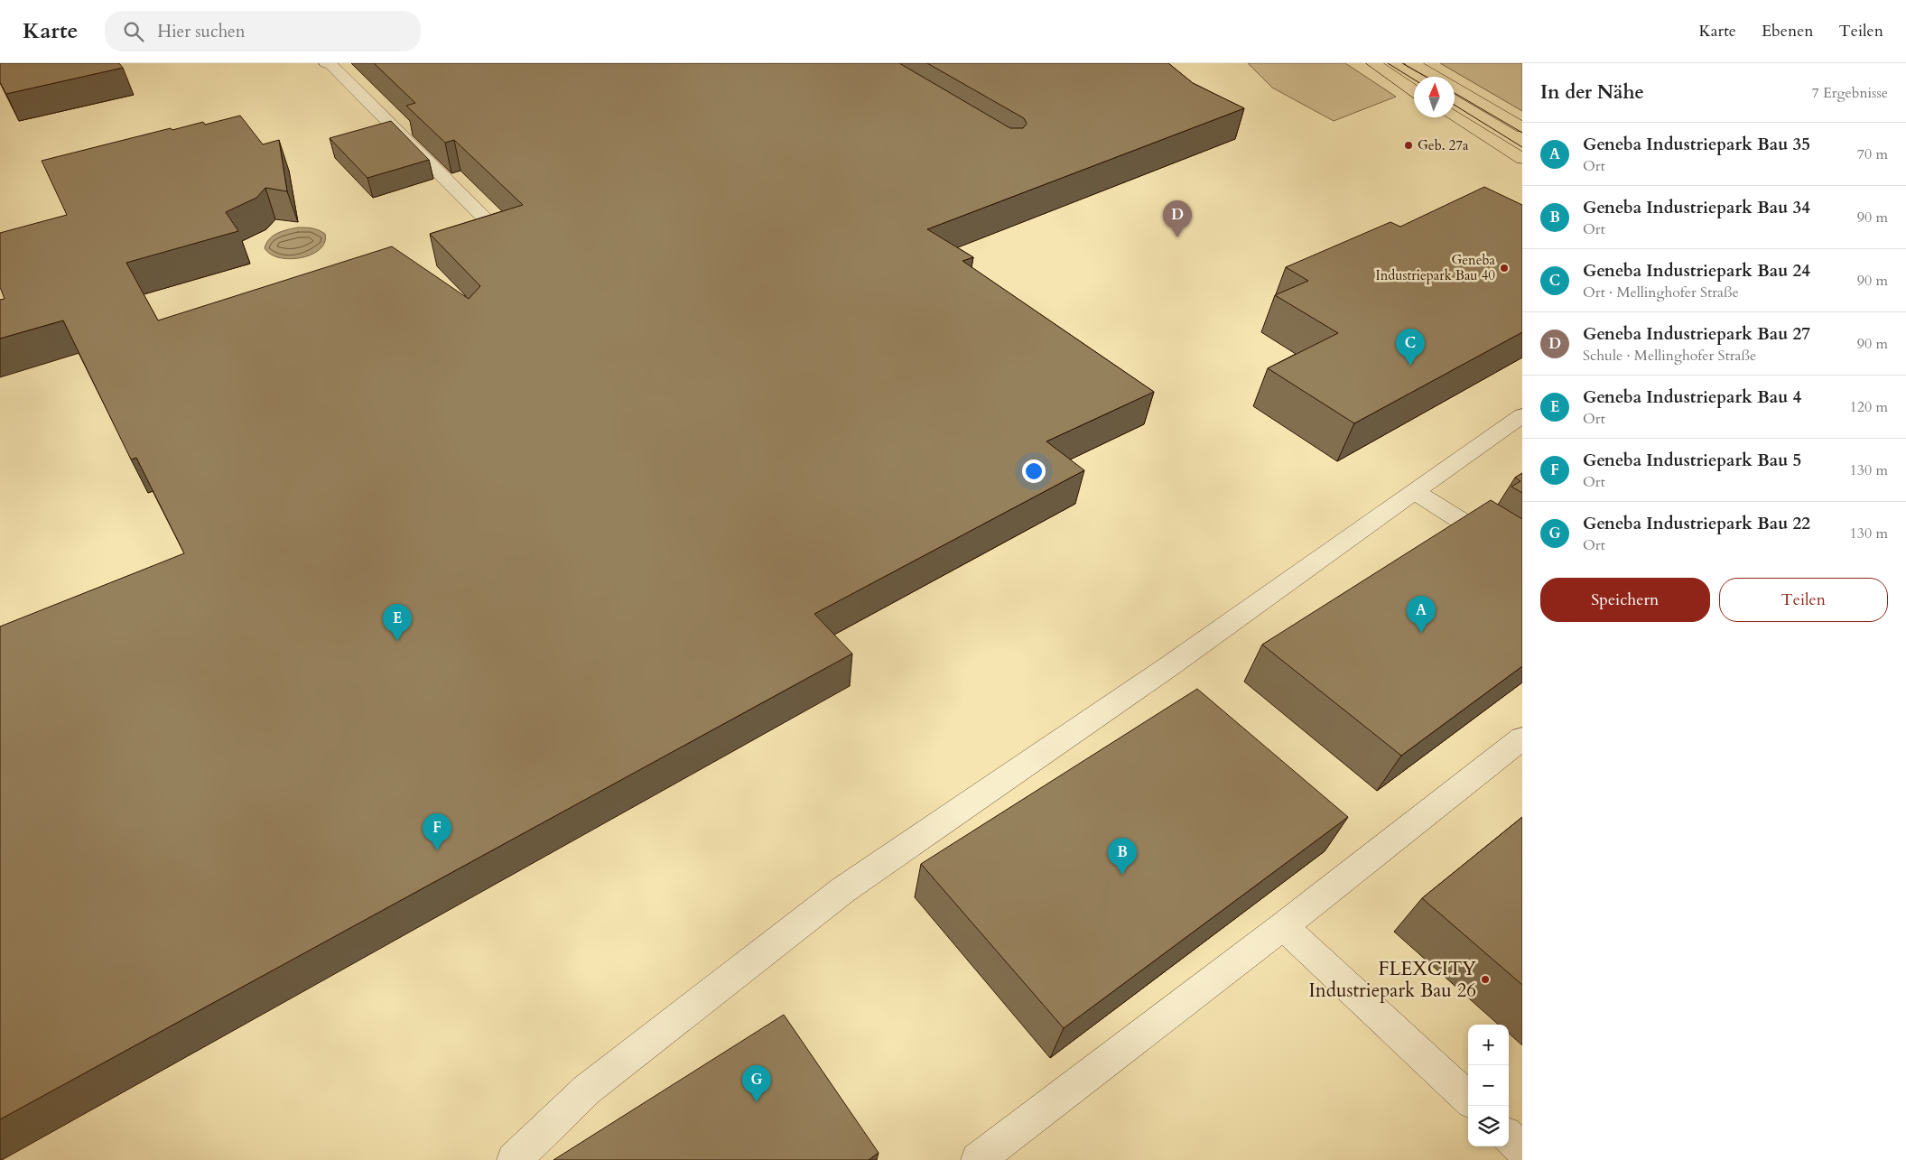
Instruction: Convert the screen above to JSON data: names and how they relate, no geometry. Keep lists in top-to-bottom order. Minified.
{"places":["Geb. 27a","Geneba Industriepark Bau 40","FLEXCITY Industriepark Bau 26"],"north":"top","page":{"header":"Karte","search":"Hier suchen","nav":["Karte","Ebenen","Teilen"],"heading":["In der Nähe","7 Ergebnisse"],"list":[{"mark":"A","name":"Geneba Industriepark Bau 35","note":"Ort","value":"70 m"},{"mark":"B","name":"Geneba Industriepark Bau 34","note":"Ort","value":"90 m"},{"mark":"C","name":"Geneba Industriepark Bau 24","note":"Ort · Mellinghofer Straße","value":"90 m"},{"mark":"D","name":"Geneba Industriepark Bau 27","note":"Schule · Mellinghofer Straße","value":"90 m"},{"mark":"E","name":"Geneba Industriepark Bau 4","note":"Ort","value":"120 m"},{"mark":"F","name":"Geneba Industriepark Bau 5","note":"Ort","value":"130 m"},{"mark":"G","name":"Geneba Industriepark Bau 22","note":"Ort","value":"130 m"}],"pins":["D","C","A","E","F","B","G"],"buttons":["Speichern","Teilen"],"map_buttons":["+","−"]}}
